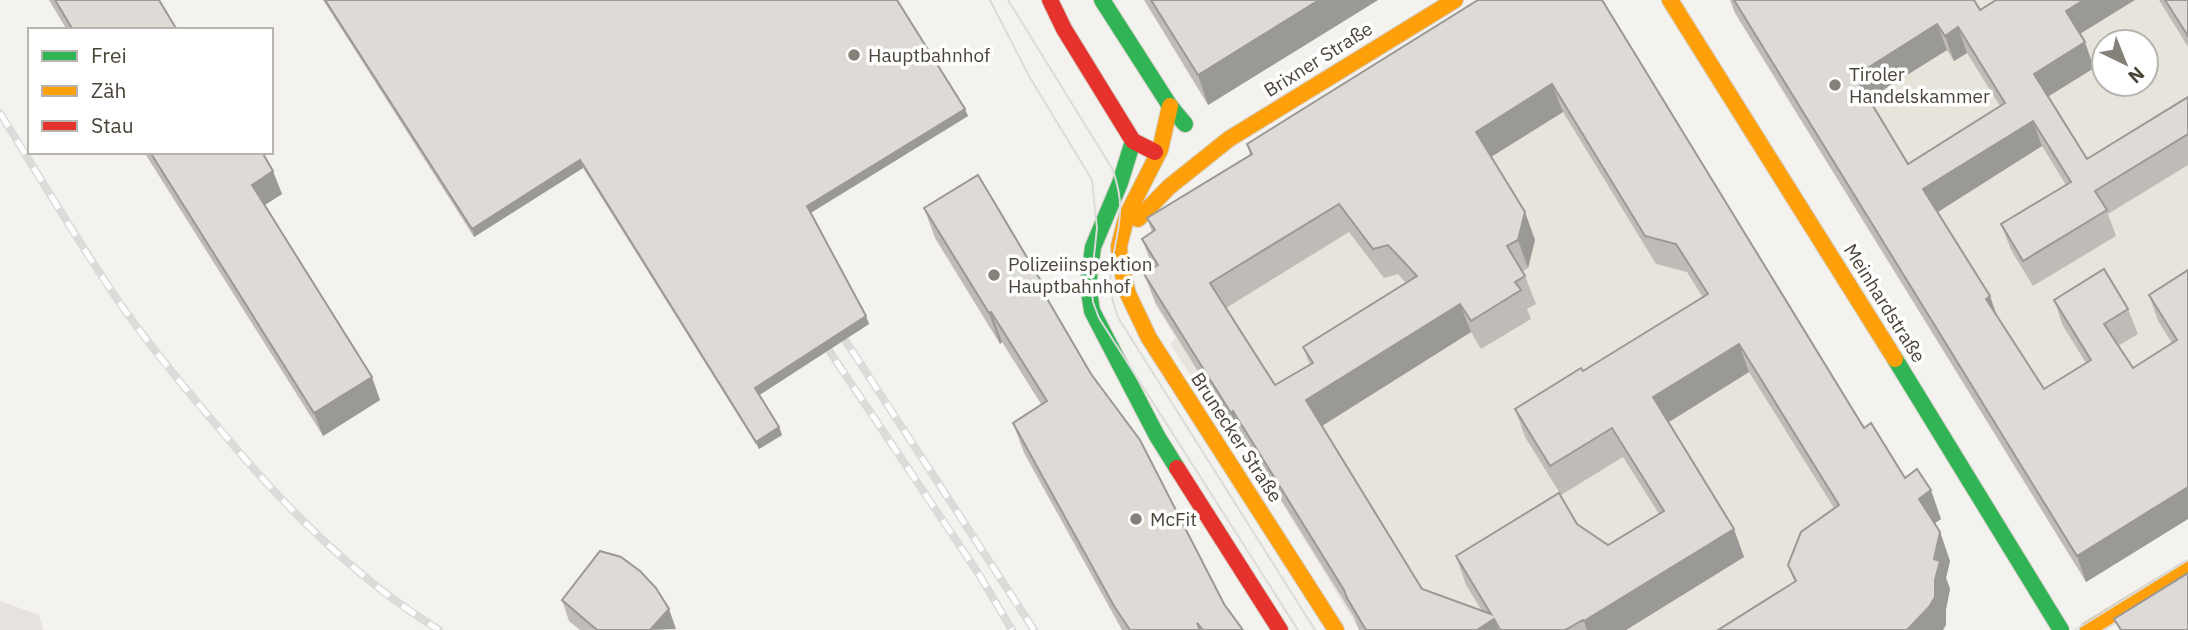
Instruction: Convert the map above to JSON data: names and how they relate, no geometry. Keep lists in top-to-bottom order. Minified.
{"streets":{"street":["Brixner Straße","Meinhardstraße","Brunecker Straße"]},"places":["Hauptbahnhof","Tiroler Handelskammer","Polizeiinspektion Hauptbahnhof","McFit"],"legend":["Frei","Zäh","Stau"],"north":"bottom right"}
